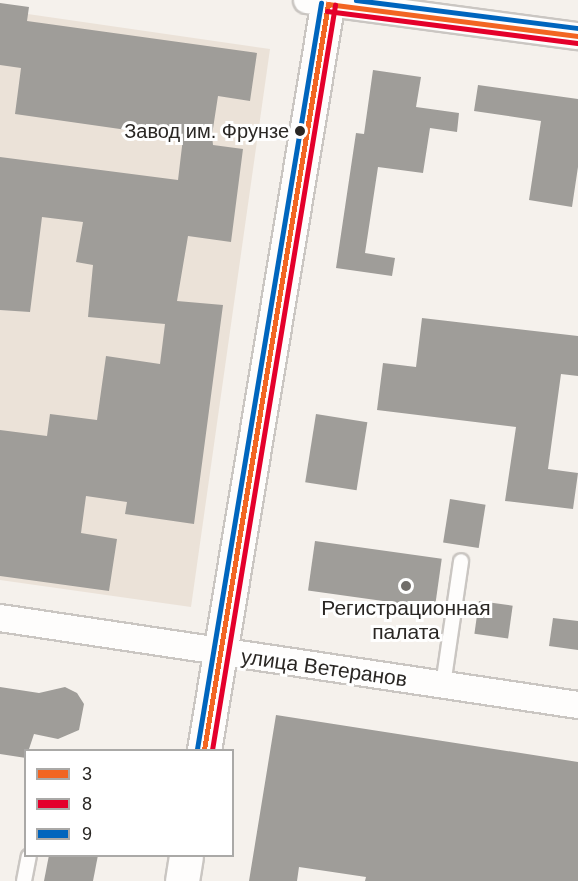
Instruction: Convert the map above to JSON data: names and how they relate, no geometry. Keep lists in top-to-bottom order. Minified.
{"streets":{"street":["улица Ветеранов"]},"places":["Завод им. Фрунзе","Регистрационная палата"],"lines":["transit line 9","transit line 3","transit line 8"],"legend":["3","8","9"]}
